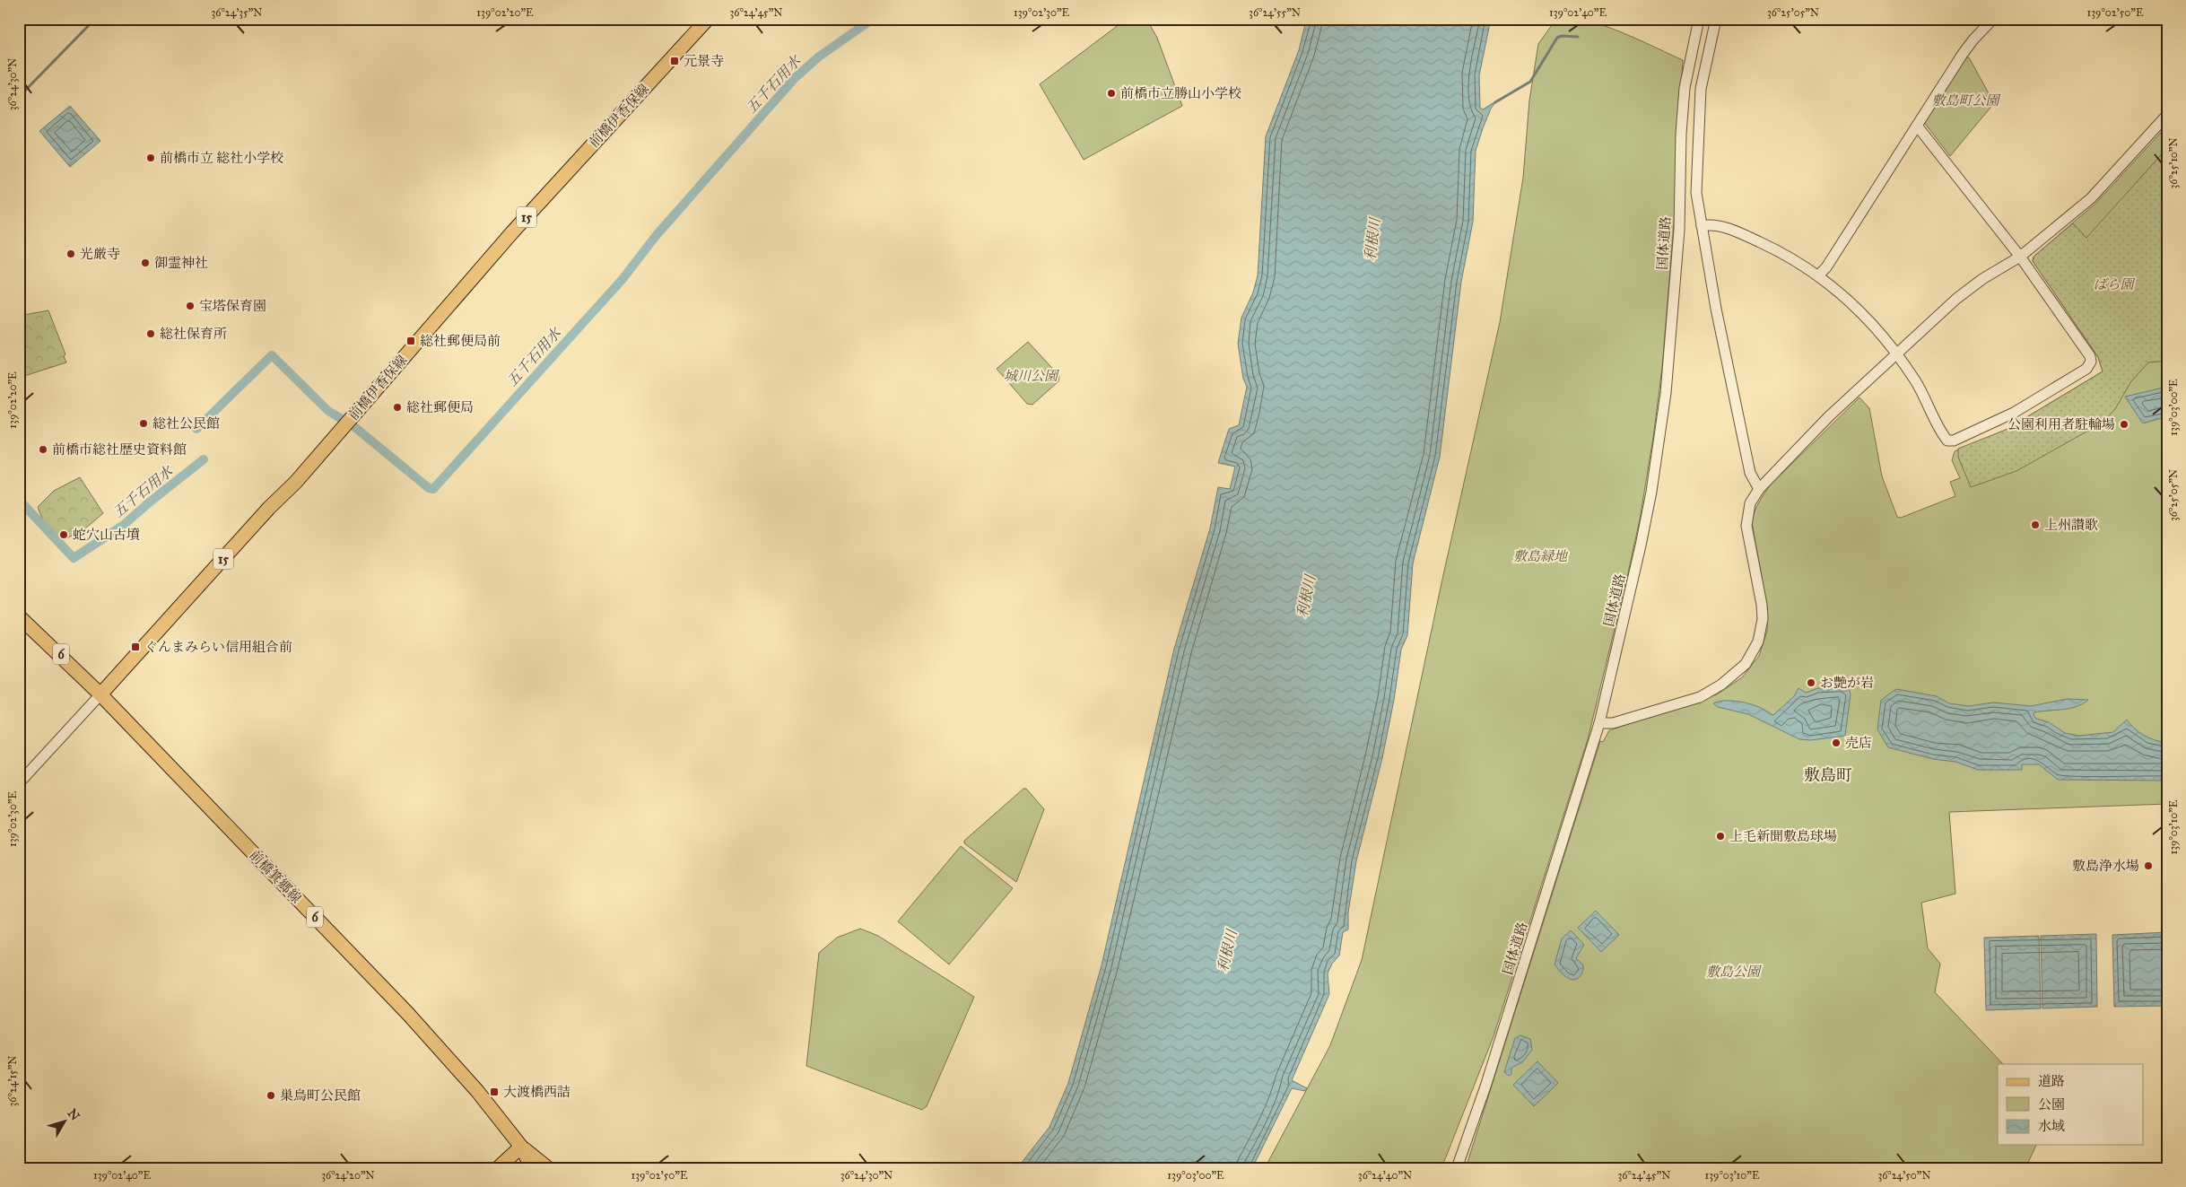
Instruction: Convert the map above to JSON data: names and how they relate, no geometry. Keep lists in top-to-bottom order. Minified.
{"streets":{"main road":["前橋伊香保線","15","6","前橋箕郷線"],"street":["国体道路"]},"crossings":[["前橋伊香保線","前橋箕郷線"]],"districts":["敷島町"],"water":["五千石用水","利根川"],"parks":["敷島町公園","ばら園","城川公園","敷島緑地","敷島公園"],"places":{"transit":["元景寺","総社郵便局前","ぐんまみらい信用組合前","大渡橋西詰"],"other":["前橋市立勝山小学校","前橋市立 総社小学校","光厳寺","御霊神社","宝塔保育園","総社保育所","総社郵便局","総社公民館","公園利用者駐輪場","前橋市総社歴史資料館","上州讃歌","蛇穴山古墳","お艶が岩","売店","上毛新聞敷島球場","敷島浄水場","巣鳥町公民館"]},"legend":["道路","公園","水域"],"north":"top right","coordinates":["36°24'35\"N","139°02'20\"E","36°24'45\"N","139°02'30\"E","36°24'55\"N","139°02'40\"E","36°25'05\"N","139°02'50\"E","36°24'30\"N","36°25'10\"N","139°03'00\"E","139°03'10\"E","36°24'15\"N","36°24'20\"N","36°24'40\"N","36°24'50\"N"]}
